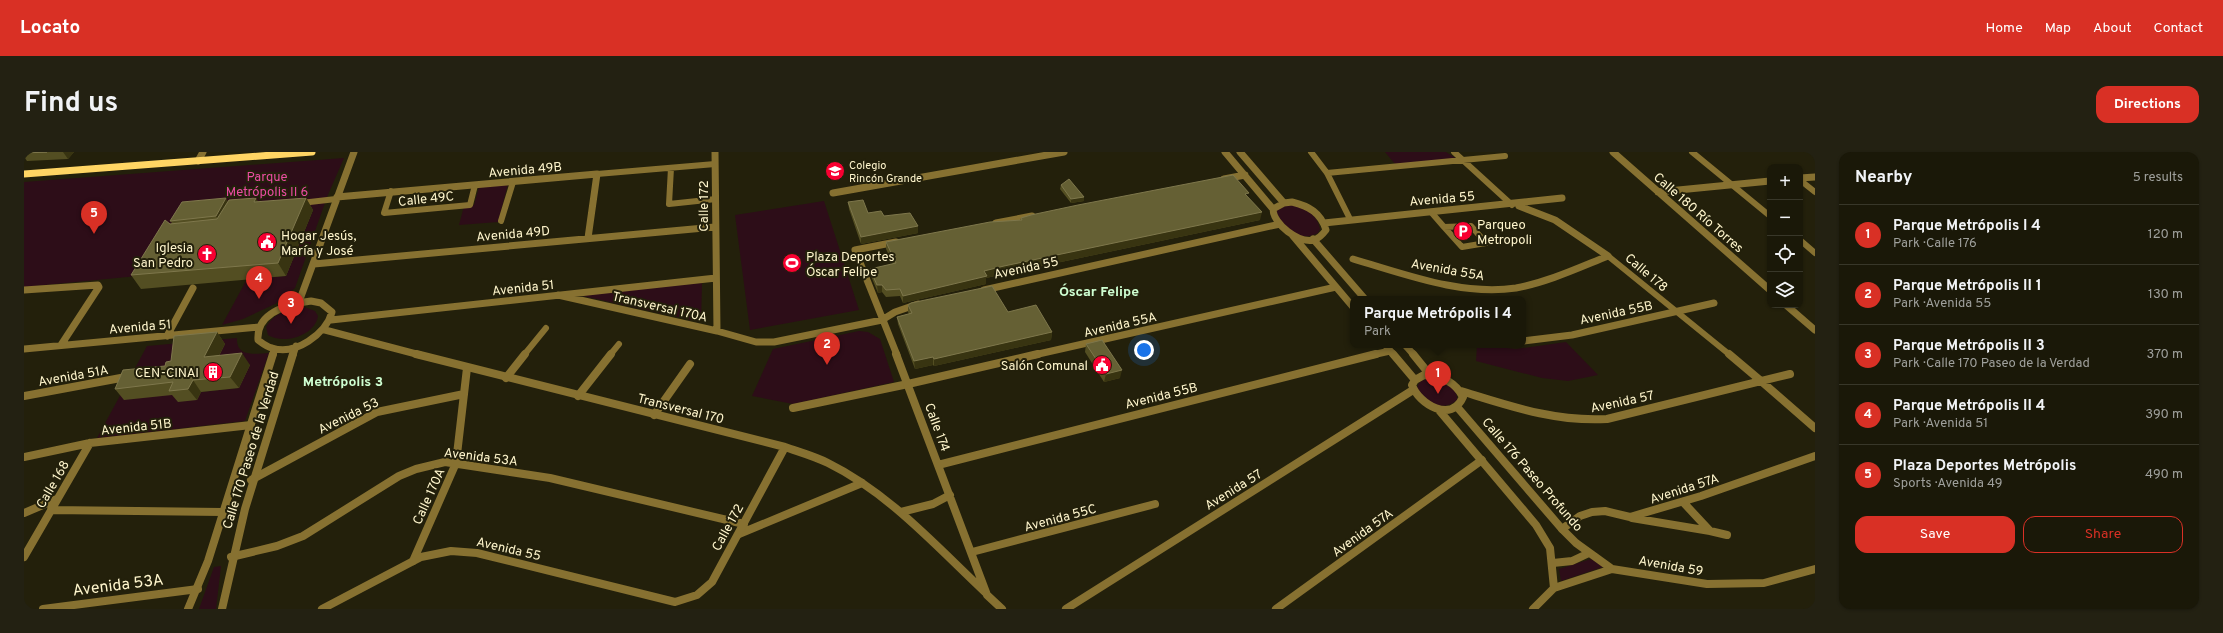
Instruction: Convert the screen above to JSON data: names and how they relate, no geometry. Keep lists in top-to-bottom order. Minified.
{"streets":{"street":["Avenida 49B","Avenida 55","Calle 172","Calle 180 Río Torres","Avenida 49D","Avenida 55A","Calle 178","Avenida 51","Transversal 170A","Avenida 55B","Avenida 57","Transversal 170","Calle 174","Calle 170 Paseo de la Verdad","Calle 176 Paseo Profundo","Avenida 59"],"lane":["Calle 49C","Avenida 51A","Avenida 53","Avenida 51B","Avenida 53A","Calle 168","Avenida 57A","Calle 170A","Avenida 55C"]},"crossings":[["Avenida 49B","Calle 49C"],["Avenida 49B","Calle 172"],["Avenida 55","Calle 172"],["Avenida 55","Calle 178"],["Avenida 55","Calle 170A"],["Calle 172","Avenida 49D"],["Calle 172","Avenida 51"],["Calle 172","Transversal 170A"],["Calle 172","Transversal 170"],["Calle 172","Avenida 53A"],["Avenida 55A","Calle 178"],["Avenida 55A","Calle 174"],["Calle 178","Avenida 55B"],["Calle 178","Avenida 57"],["Avenida 51","Transversal 170A"],["Transversal 170A","Calle 174"],["Avenida 55B","Calle 174"],["Avenida 57","Calle 176 Paseo Profundo"],["Transversal 170","Calle 174"],["Transversal 170","Calle 170A"],["Avenida 53","Calle 170 Paseo de la Verdad"],["Avenida 53","Calle 170A"],["Avenida 51B","Calle 170 Paseo de la Verdad"],["Avenida 51B","Calle 168"],["Calle 174","Avenida 55C"],["Calle 170 Paseo de la Verdad","Avenida 53A"],["Avenida 53A","Calle 170A"],["Calle 176 Paseo Profundo","Avenida 59"]],"districts":["Óscar Felipe","Metrópolis 3"],"parks":["Parque Metrópolis II 6"],"places":{"school or university":["Colegio Rincón Grande"],"parking":["Parqueo Metropoli"],"public building":["Hogar Jesús, María y José","Salón Comunal"],"church":["Iglesia San Pedro"],"sports":["Plaza Deportes Óscar Felipe"],"building":["CEN-CINAI"]},"page":{"header":"Locato","nav":["Home","Map","About","Contact"],"title":"Find us","buttons":["Directions",["Save","Share"]],"heading":["Nearby","5 results"],"map_buttons":["+","−"],"pins":["5","4","3","2","1"],"list":[{"mark":"1","name":"Parque Metrópolis I 4","note":"Park · Calle 176","value":"120 m"},{"mark":"2","name":"Parque Metrópolis II 1","note":"Park · Avenida 55","value":"130 m"},{"mark":"3","name":"Parque Metrópolis II 3","note":"Park · Calle 170 Paseo de la Verdad","value":"370 m"},{"mark":"4","name":"Parque Metrópolis II 4","note":"Park · Avenida 51","value":"390 m"},{"mark":"5","name":"Plaza Deportes Metrópolis","note":"Sports · Avenida 49","value":"490 m"}],"popup":["Parque Metrópolis I 4","Park"]}}
